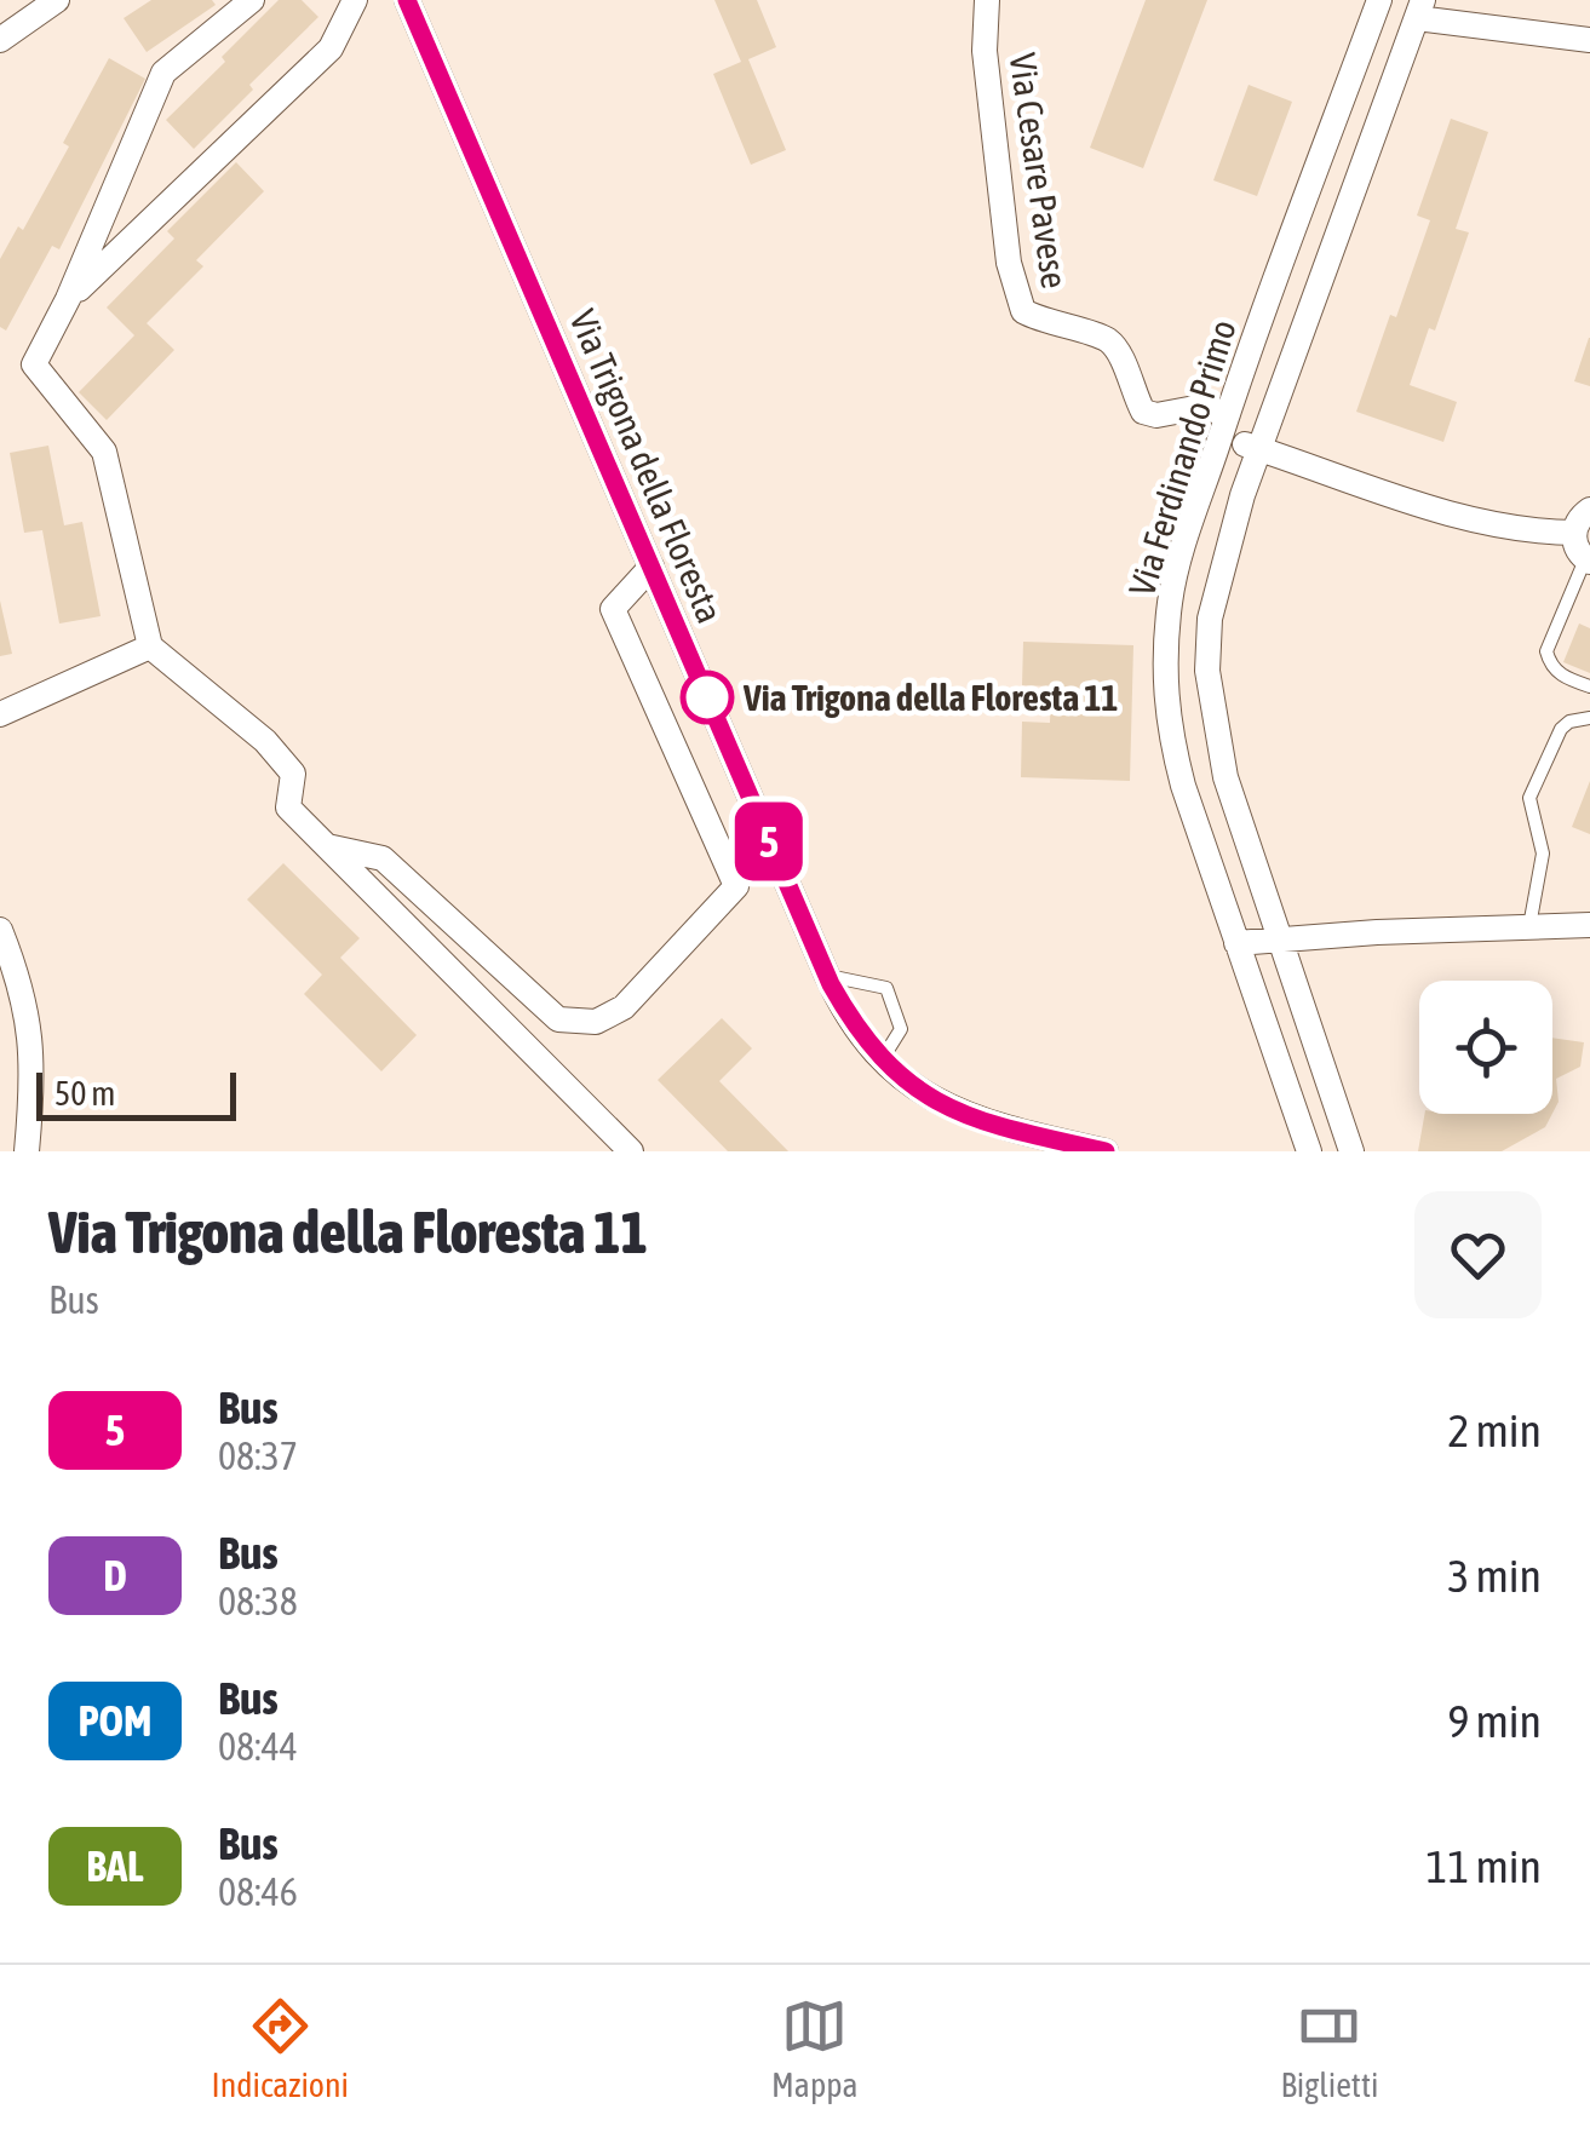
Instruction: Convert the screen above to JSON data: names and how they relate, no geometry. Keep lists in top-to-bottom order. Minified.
{"streets":{"street":["Via Cesare Pavese","Via Ferdinando Primo","Via Trigona della Floresta"]},"crossings":[["Via Cesare Pavese","Via Ferdinando Primo"]],"places":["Via Trigona della Floresta 11"],"lines":["bus line 5"],"scale_bar":"50 m","page":{"on_map":"5","scale":"50 m","heading":["Via Trigona della Floresta 11","Bus"],"list":[{"mark":"5","name":"Bus","note":"08:37","value":"2 min"},{"mark":"D","name":"Bus","note":"08:38","value":"3 min"},{"mark":"POM","name":"Bus","note":"08:44","value":"9 min"},{"mark":"BAL","name":"Bus","note":"08:46","value":"11 min"}],"tabs":["Indicazioni","Mappa","Biglietti"]}}
